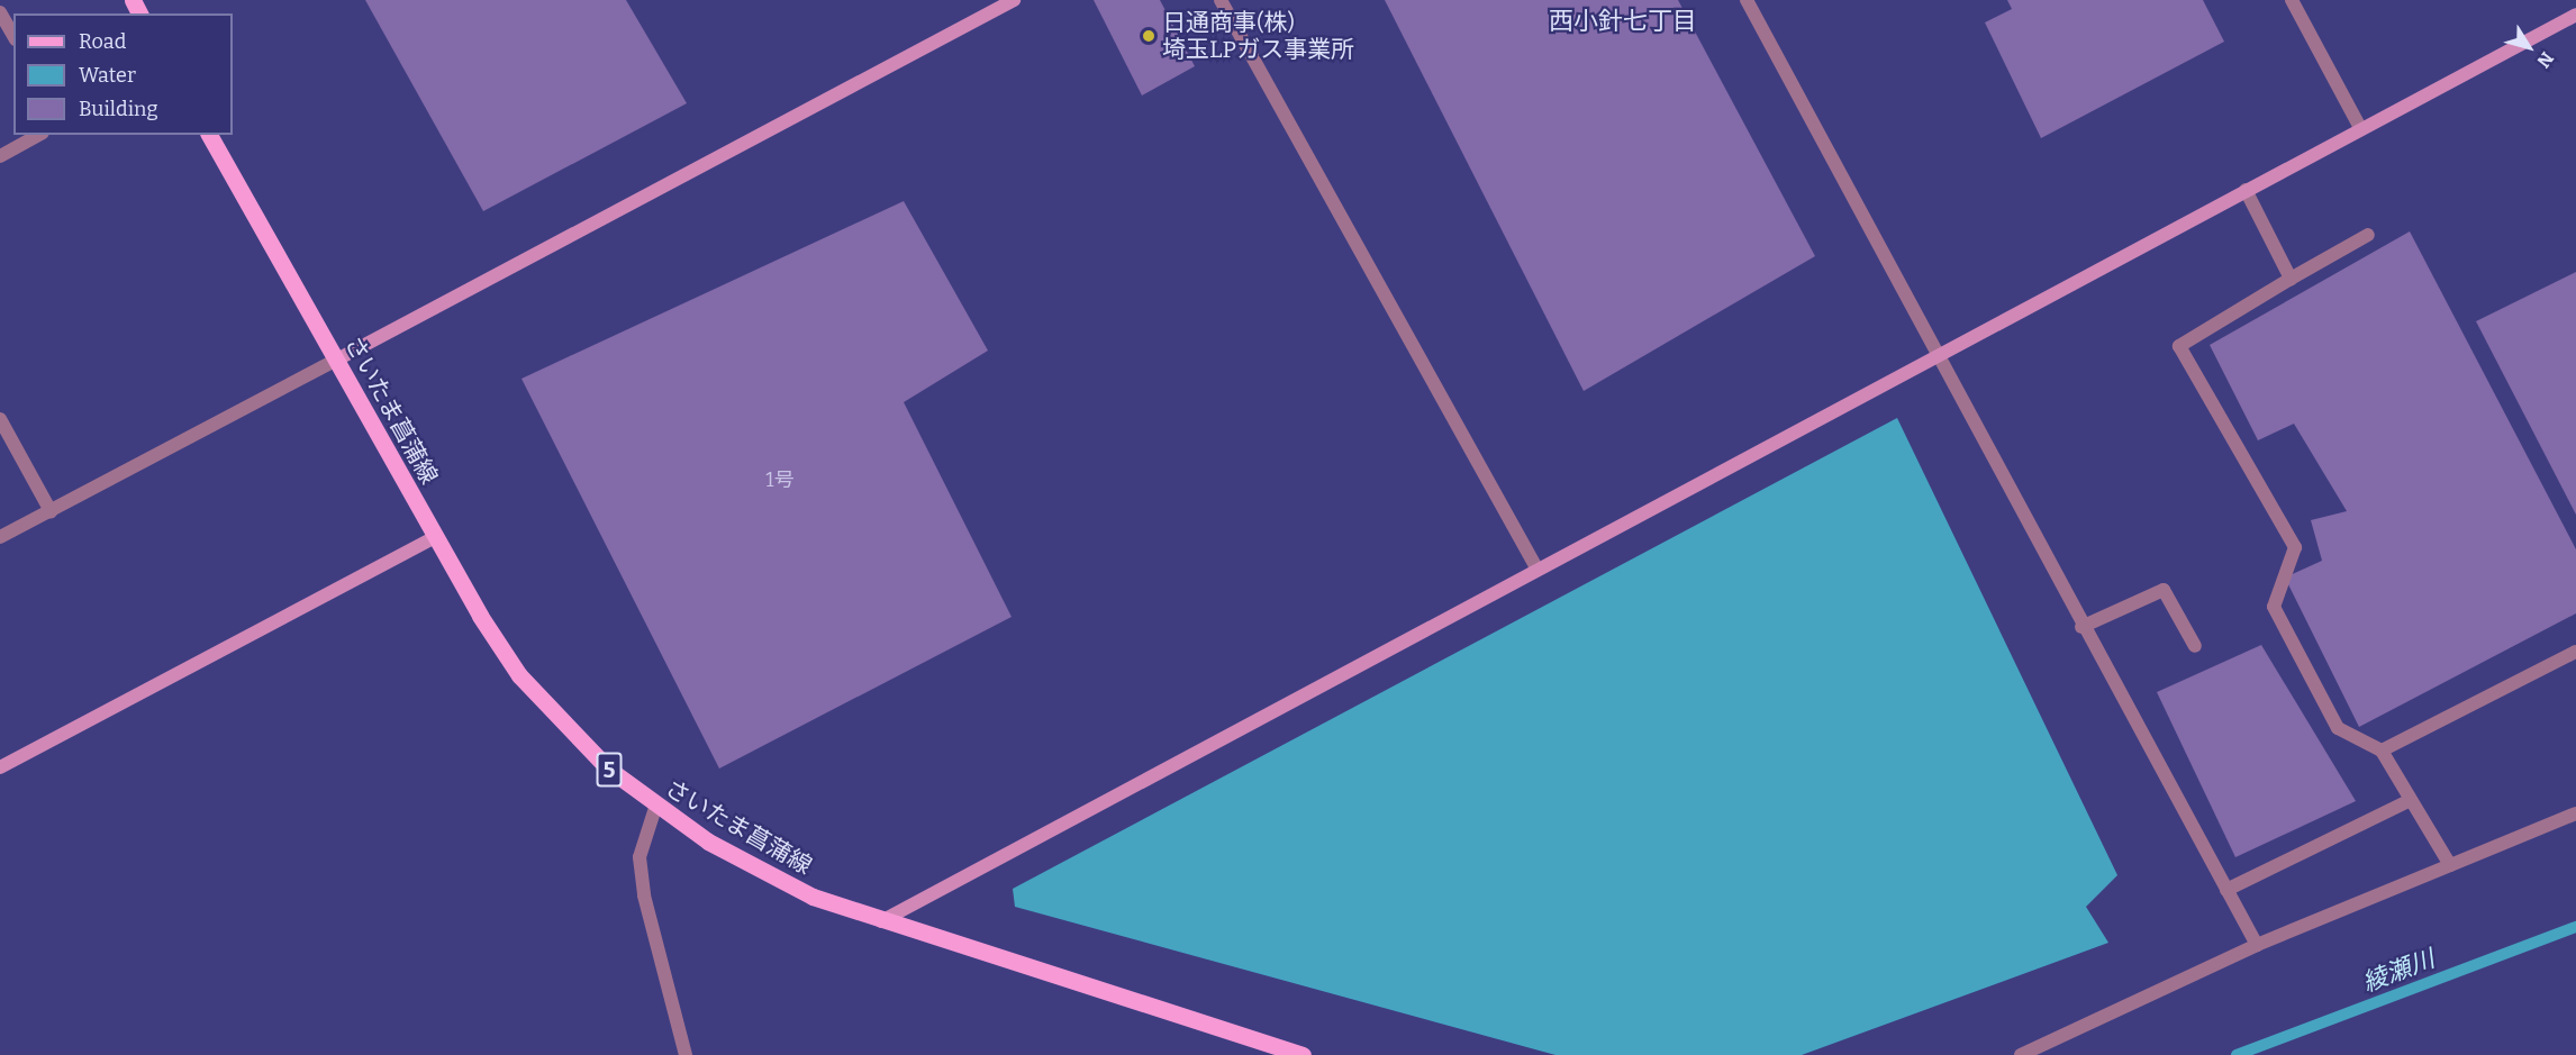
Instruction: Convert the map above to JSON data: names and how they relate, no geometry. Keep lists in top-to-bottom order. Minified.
{"streets":{"main road":["さいたま菖蒲線","5"]},"districts":["西小針七丁目"],"water":["綾瀬川"],"places":["日通商事(株) 埼玉LPガス事業所"],"house_numbers":["1号"],"legend":["Road","Water","Building"],"north":"bottom right"}
